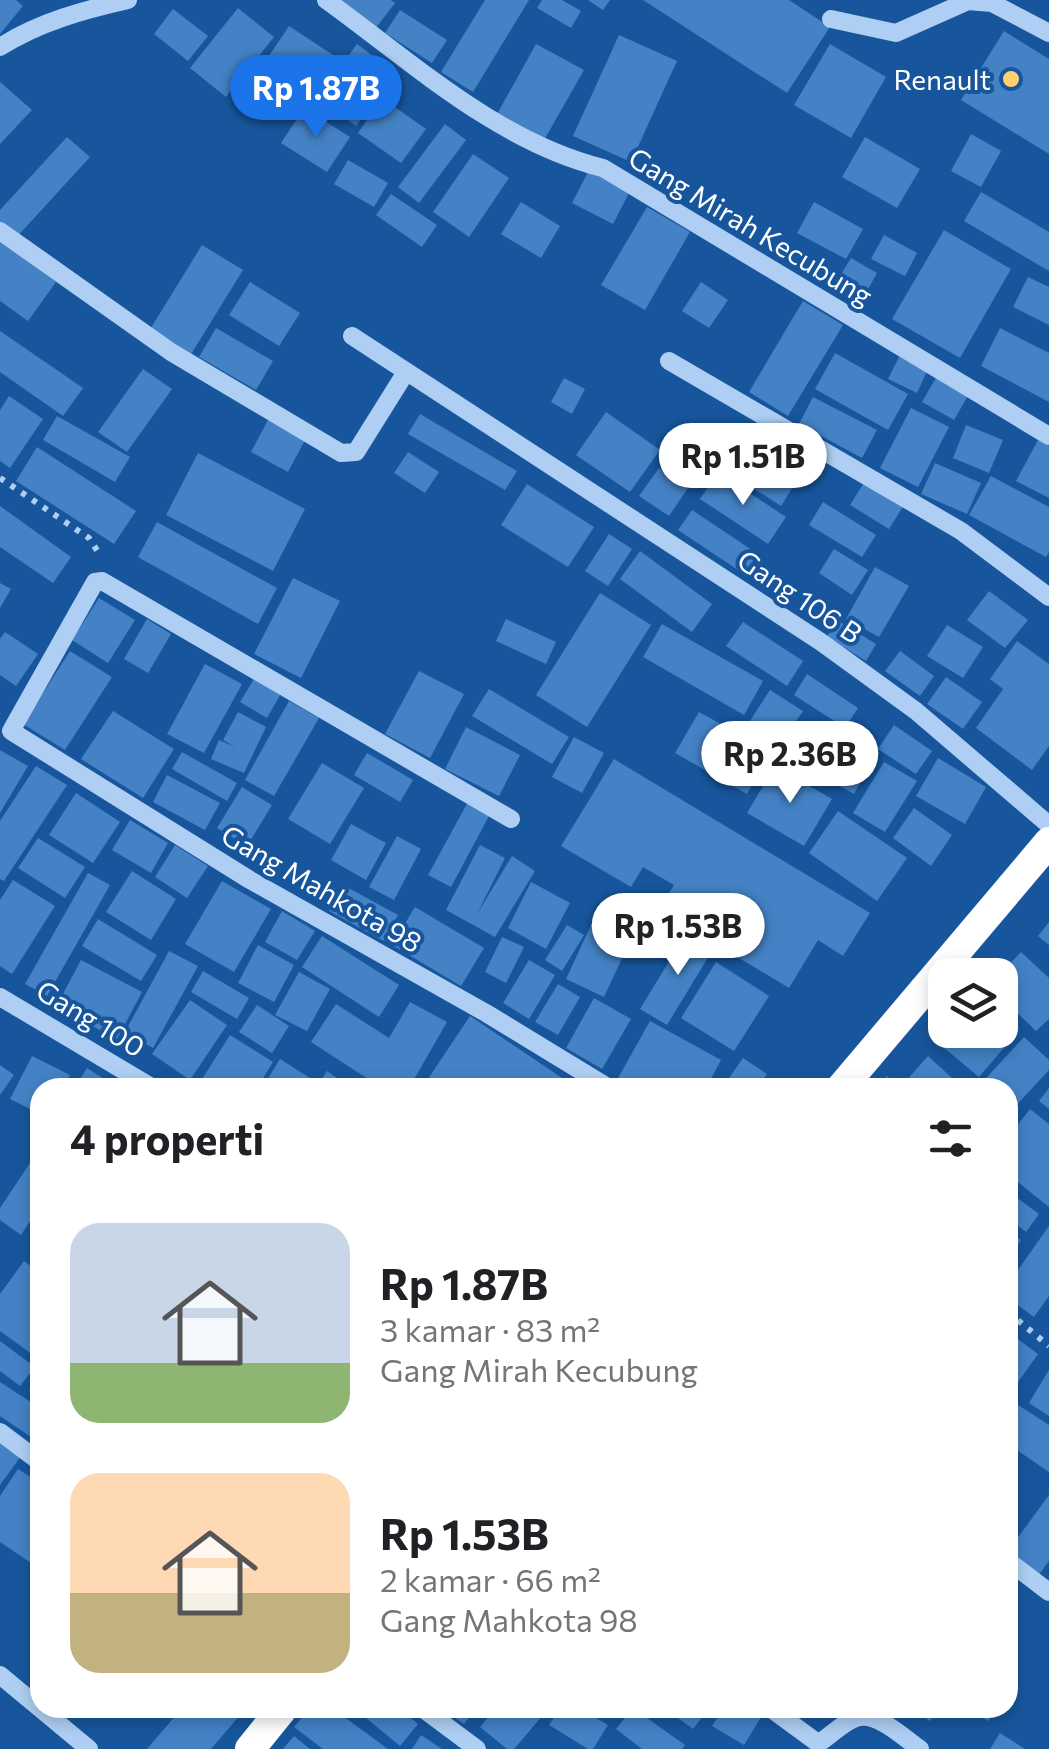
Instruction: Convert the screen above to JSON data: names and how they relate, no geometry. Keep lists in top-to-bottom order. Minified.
{"streets":{"street":["Gang Mirah Kecubung","Gang 106 B","Gang Mahkota 98","Gang 100"]},"places":["Renault"],"page":{"price":["Rp 1.87B","Rp 1.51B","Rp 2.36B","Rp 1.53B"],"heading":"4 properti","list":[{"name":"Rp 1.87B","note":"3 kamar · 83 m² · Gang Mirah Kecubung"},{"name":"Rp 1.53B","note":"2 kamar · 66 m² · Gang Mahkota 98"}]}}
